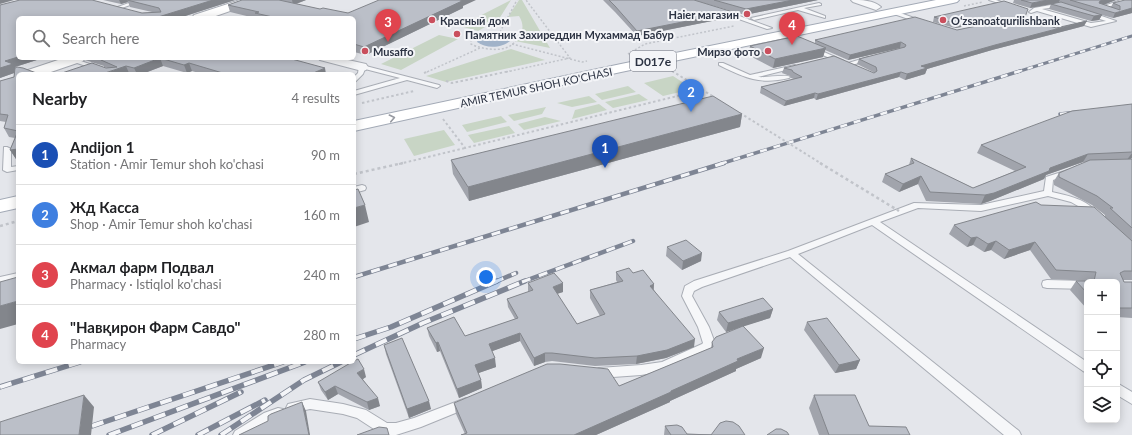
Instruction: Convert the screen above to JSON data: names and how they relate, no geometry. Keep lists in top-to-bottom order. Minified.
{"streets":{"main road":["D017e","AMIR TEMUR SHOH KO'CHASI"]},"places":["Haier магазин","Красный дом","Oʻzsanoatqurilishbank","Памятник Захиреддин Мухаммад Бабур","Musaffo","Мирзо фото"],"page":{"pins":["3","4","2","1"],"search":"Search here","heading":["Nearby","4 results"],"list":[{"mark":"1","name":"Andijon 1","note":"Station · Amir Temur shoh ko'chasi","value":"90 m"},{"mark":"2","name":"Жд Касса","note":"Shop · Amir Temur shoh ko'chasi","value":"160 m"},{"mark":"3","name":"Акмал фарм Подвал","note":"Pharmacy · Istiqlol ko'chasi","value":"240 m"},{"mark":"4","name":"\"Навқирон Фарм Савдо\"","note":"Pharmacy","value":"280 m"}],"map_buttons":["+","−"]}}
